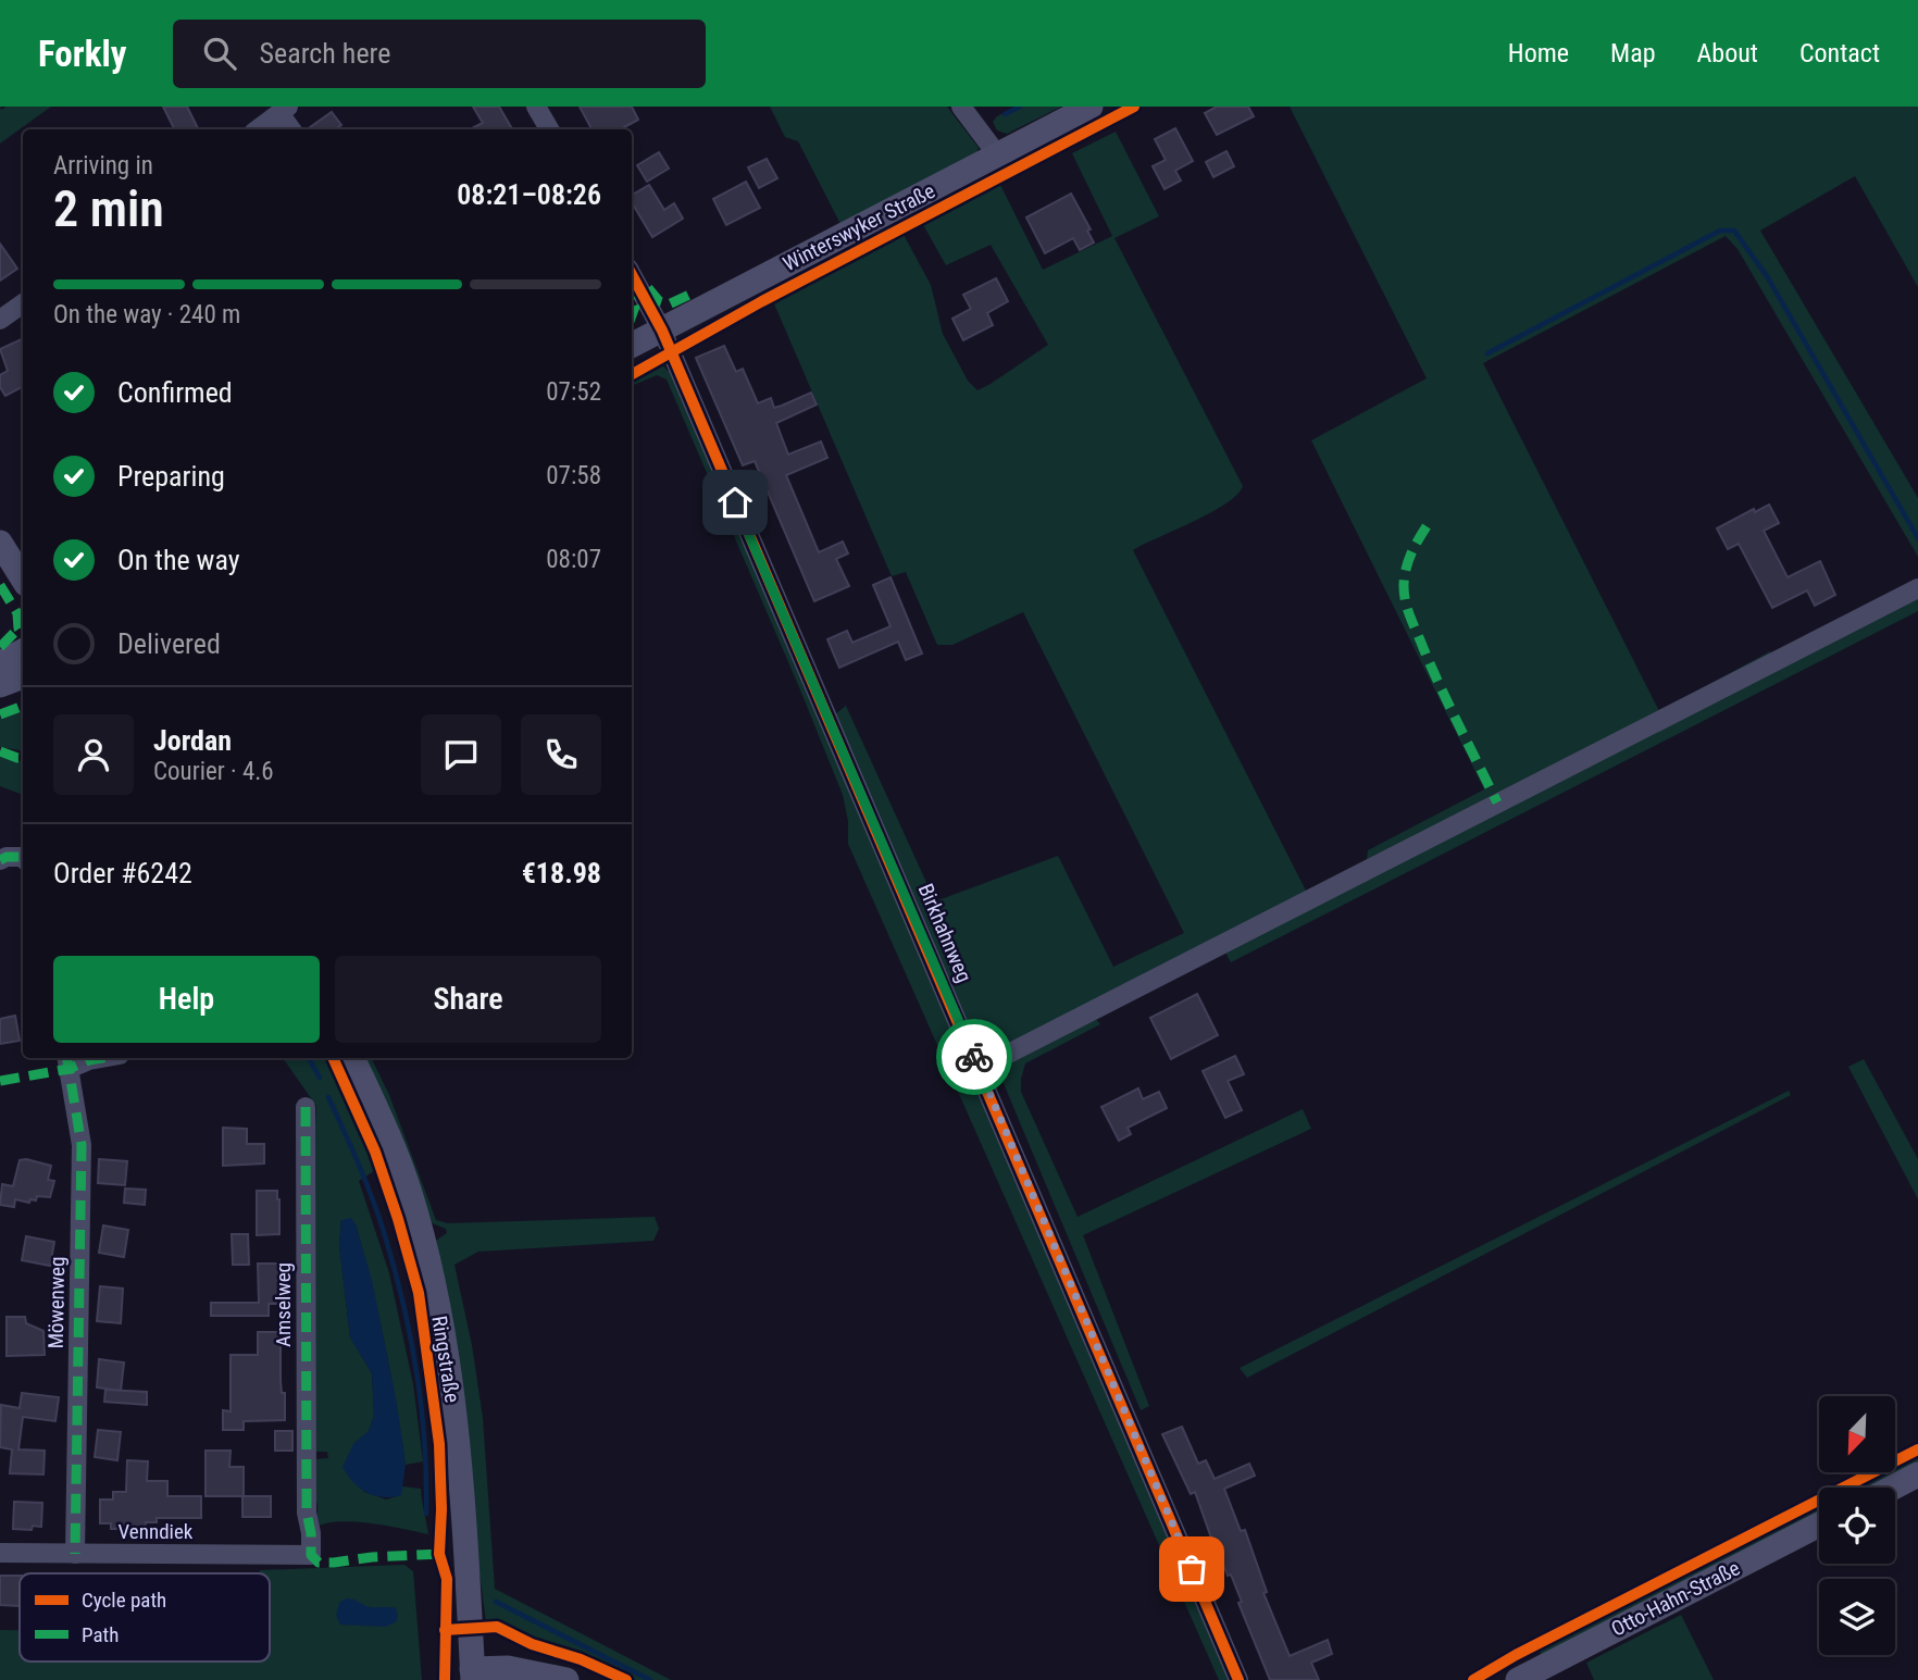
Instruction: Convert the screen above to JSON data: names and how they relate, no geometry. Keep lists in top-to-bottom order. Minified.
{"streets":{"street":["Winterswyker Straße","Birkhahnweg","Möwenweg","Amselweg","Ringstraße","Venndiek","Otto-Hahn-Straße"]},"crossings":[["Winterswyker Straße","Birkhahnweg"],["Möwenweg","Venndiek"],["Amselweg","Venndiek"]],"legend":["Cycle path","Path"],"north":"bottom left","page":{"header":"Forkly","search":"Search here","nav":["Home","Map","About","Contact"],"heading":["2 min","Arriving in","08:21–08:26"],"panel":["Jordan","Courier · 4.6","Order #6242","€18.98"],"bar":"On the way · 240 m","list":[["Confirmed","07:52"],["Preparing","07:58"],["On the way","08:07"],"Delivered"],"buttons":["Help","Share"]}}
